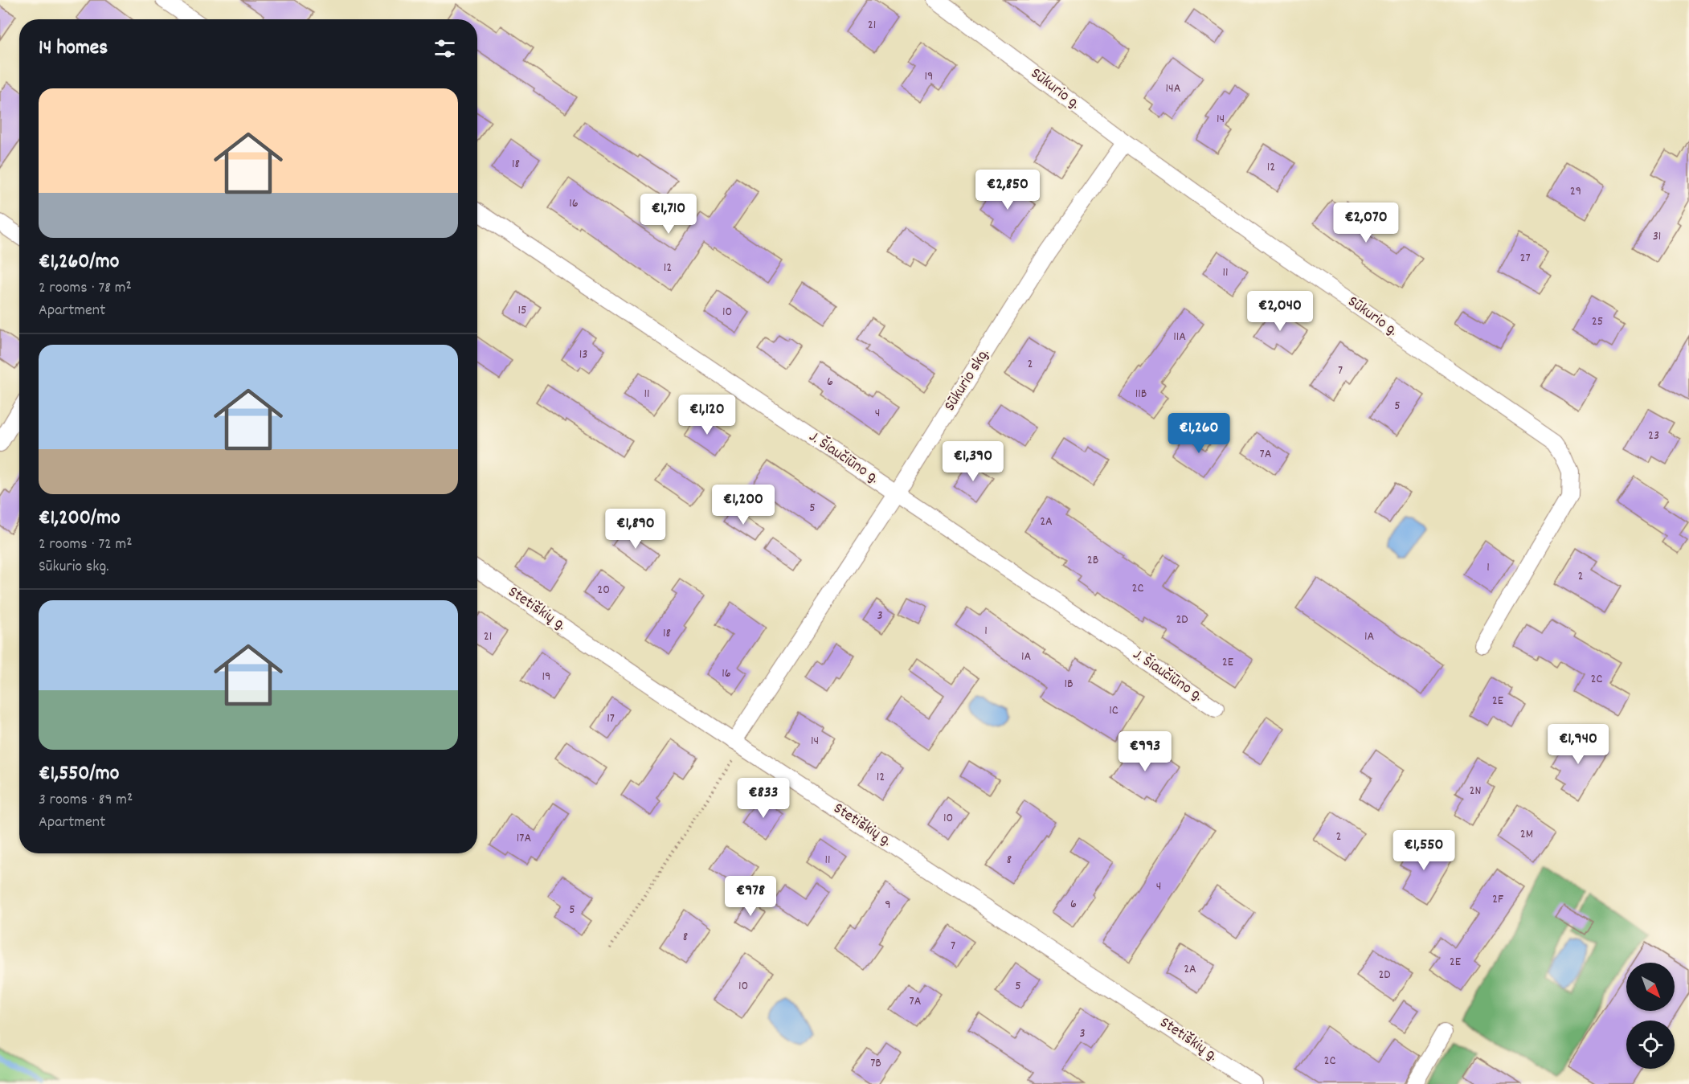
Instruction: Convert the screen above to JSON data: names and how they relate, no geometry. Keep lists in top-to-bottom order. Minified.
{"streets":{"street":["Sūkurio g.","Sūkurio skg.","J. Šiaučiūno g.","Stetiškių g."]},"crossings":[["Sūkurio g.","Sūkurio skg."],["Sūkurio skg.","J. Šiaučiūno g."],["Sūkurio skg.","Stetiškių g."]],"house_numbers":["21","19","14A","14","18","12","29","16","31","27","12","11","15","10","25","11A","13","2","7","6","11","11B","5","4","23","7A","5","2A","2B","1","2","2C","20","3","2D","1","18","21","1A","1A","2E","16","19","2C","1B","2E","1C","17","14","12","2N","10","2M","2","17A","11","8","4","2F","6","9","5","8","7","2E","2A","2D","10","5","7A","3","2C","7B"],"north":"bottom right","page":{"heading":"14 homes","list":[{"name":"€1,260/mo","note":"2 rooms · 78 m² · Apartment"},{"name":"€1,200/mo","note":"2 rooms · 72 m² · Sūkurio skg."},{"name":"€1,550/mo","note":"3 rooms · 89 m² · Apartment"}],"price":["€2,850","€1,710","€2,070","€2,040","€1,120","€1,260","€1,390","€1,200","€1,890","€1,940","€993","€833","€1,550","€978"]}}
